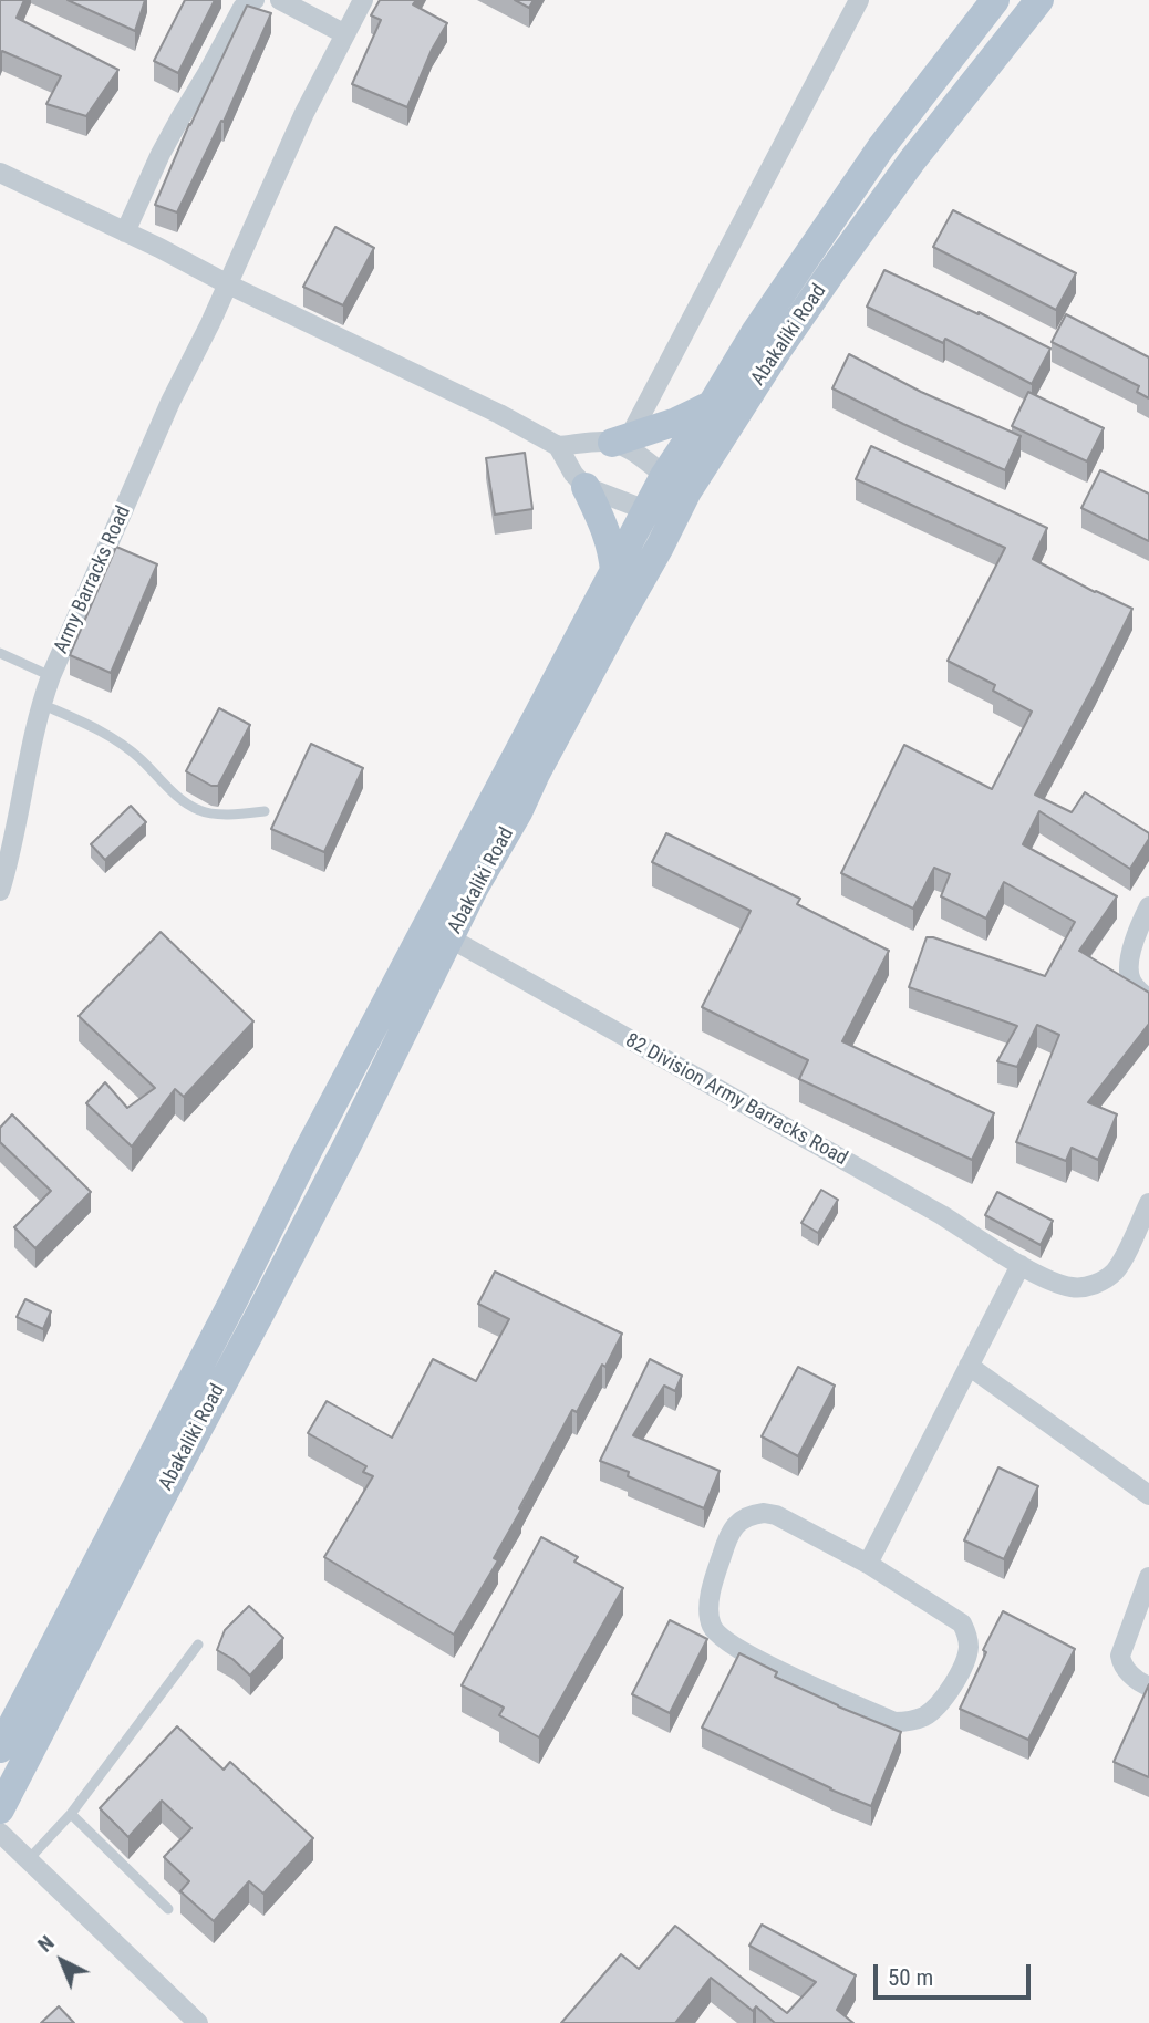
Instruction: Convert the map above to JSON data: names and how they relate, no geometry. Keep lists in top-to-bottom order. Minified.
{"streets":{"main road":["Abakaliki Road"],"street":["Army Barracks Road","82 Division Army Barracks Road"]},"crossings":[["Abakaliki Road","82 Division Army Barracks Road"]],"scale_bar":"50 m","north":"top left"}
